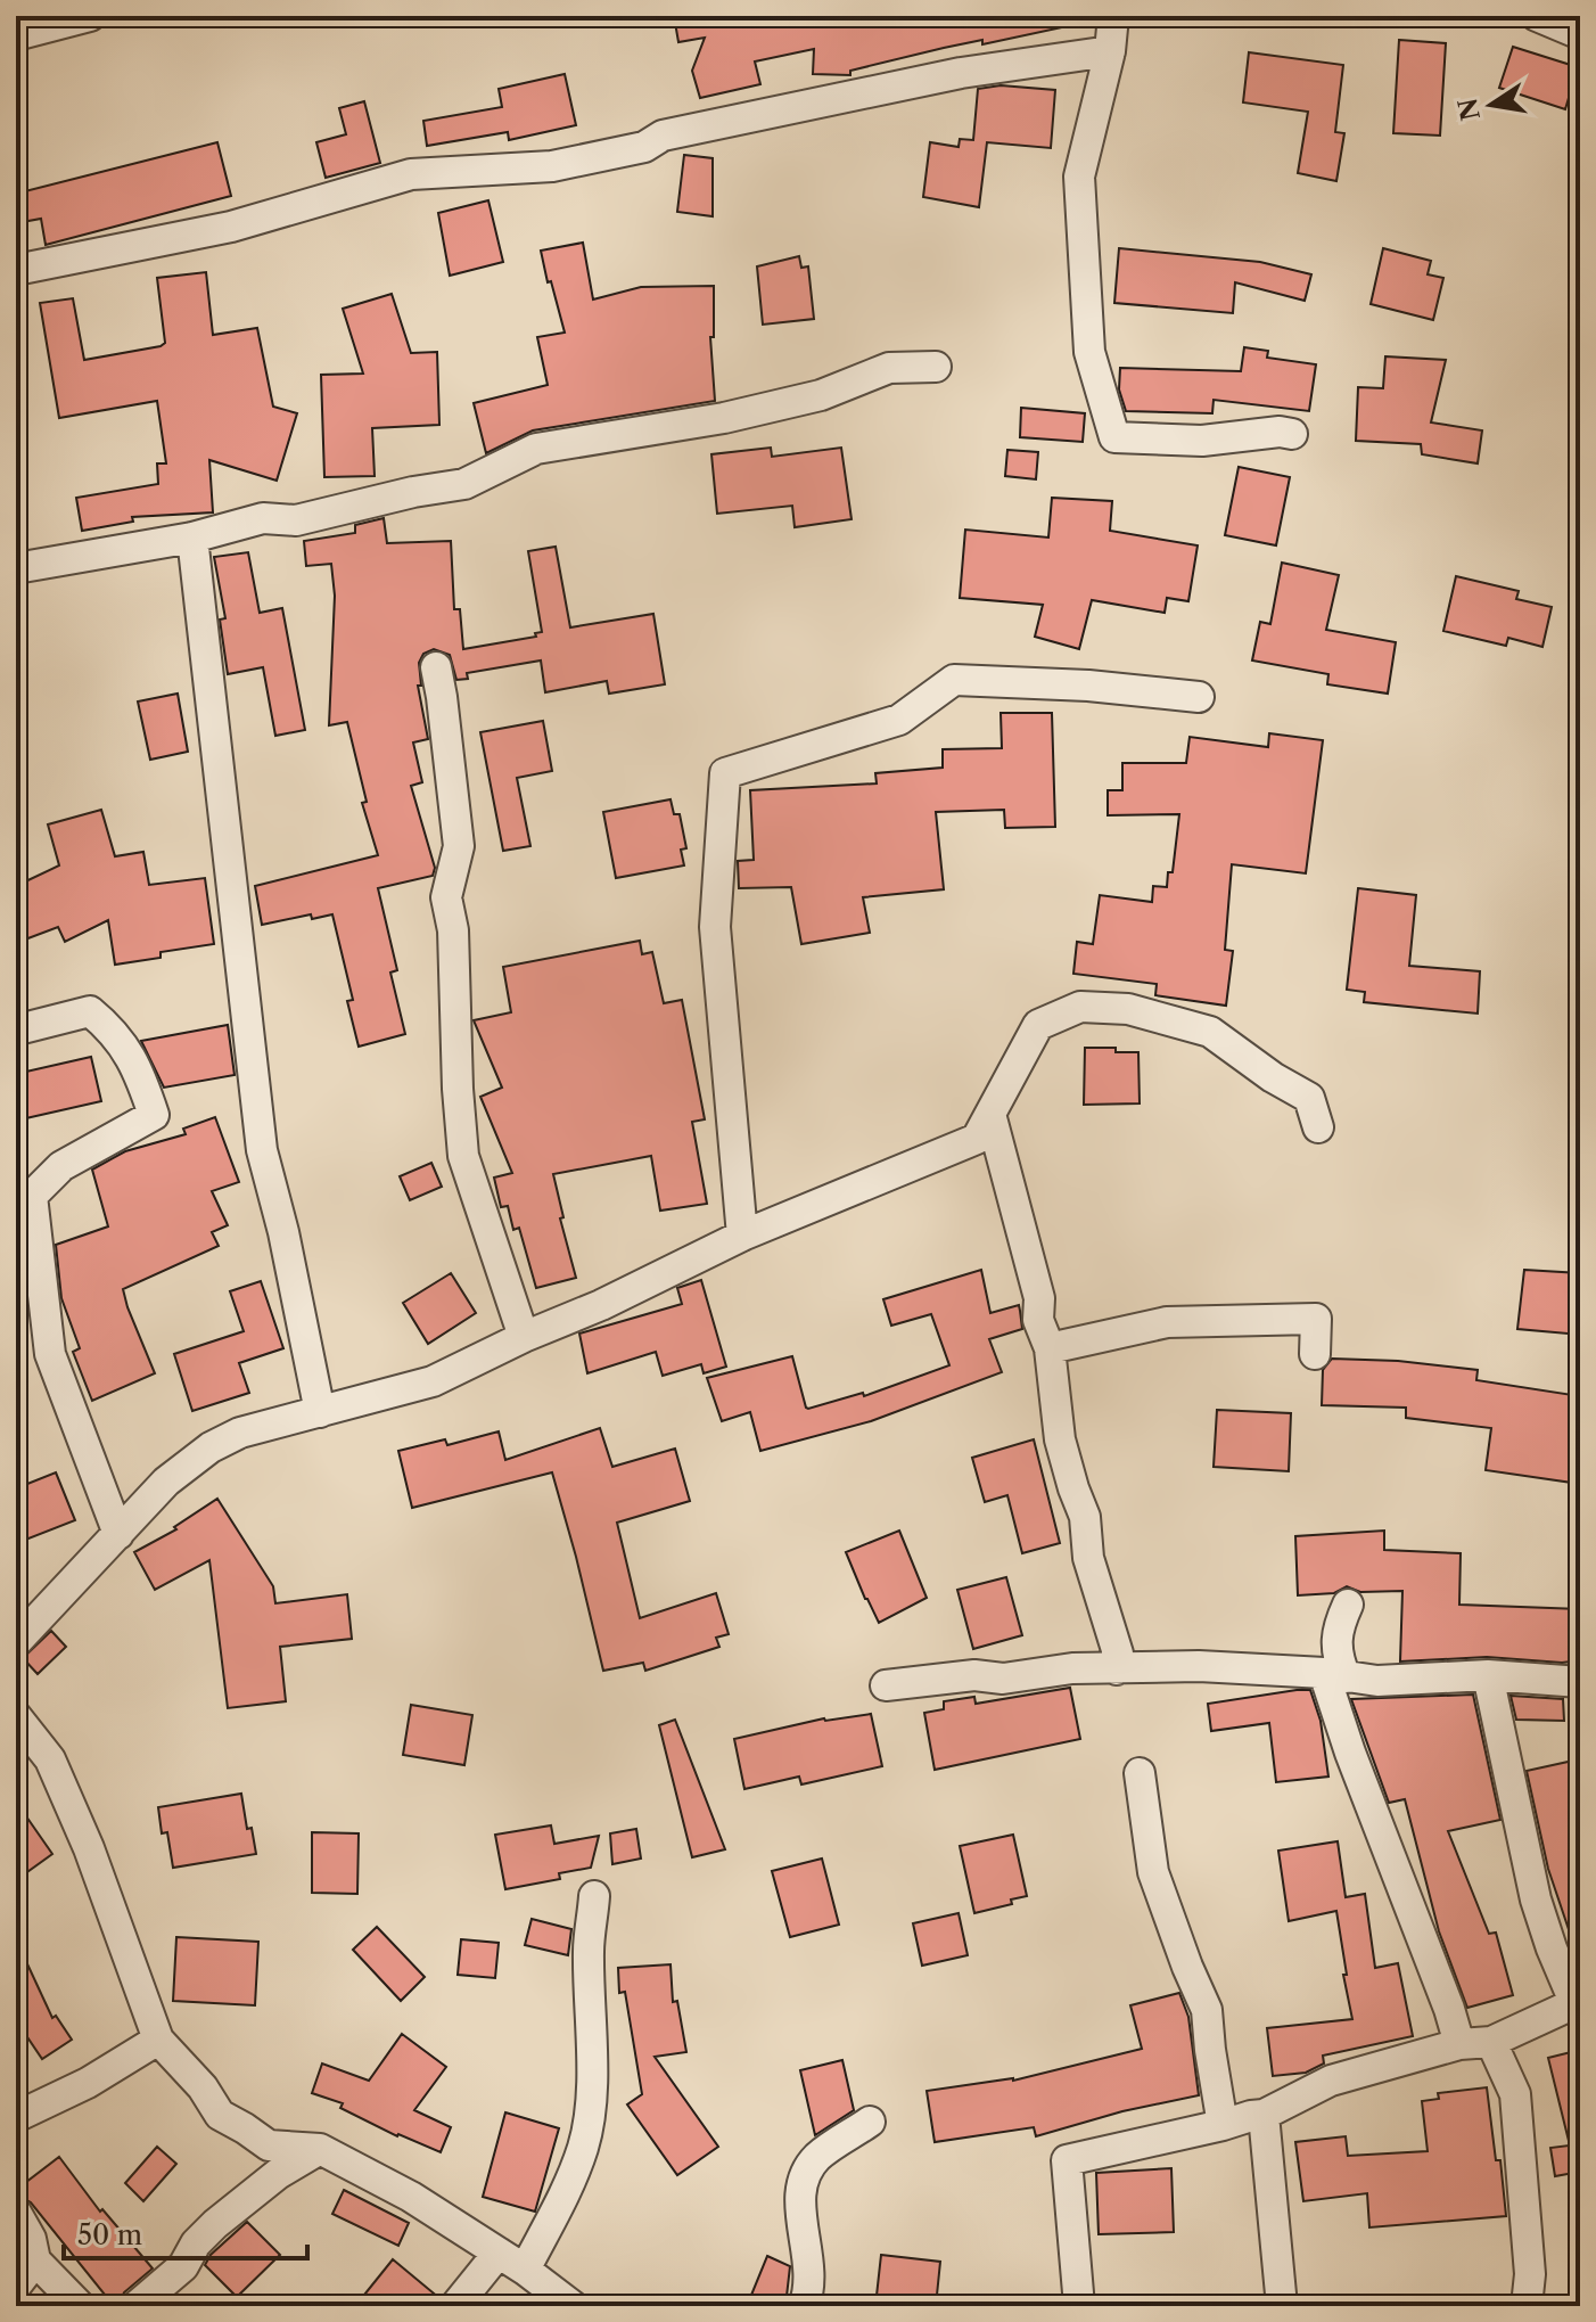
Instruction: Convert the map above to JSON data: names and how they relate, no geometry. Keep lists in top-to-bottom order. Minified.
{"scale_bar":"50 m","north":"left"}
